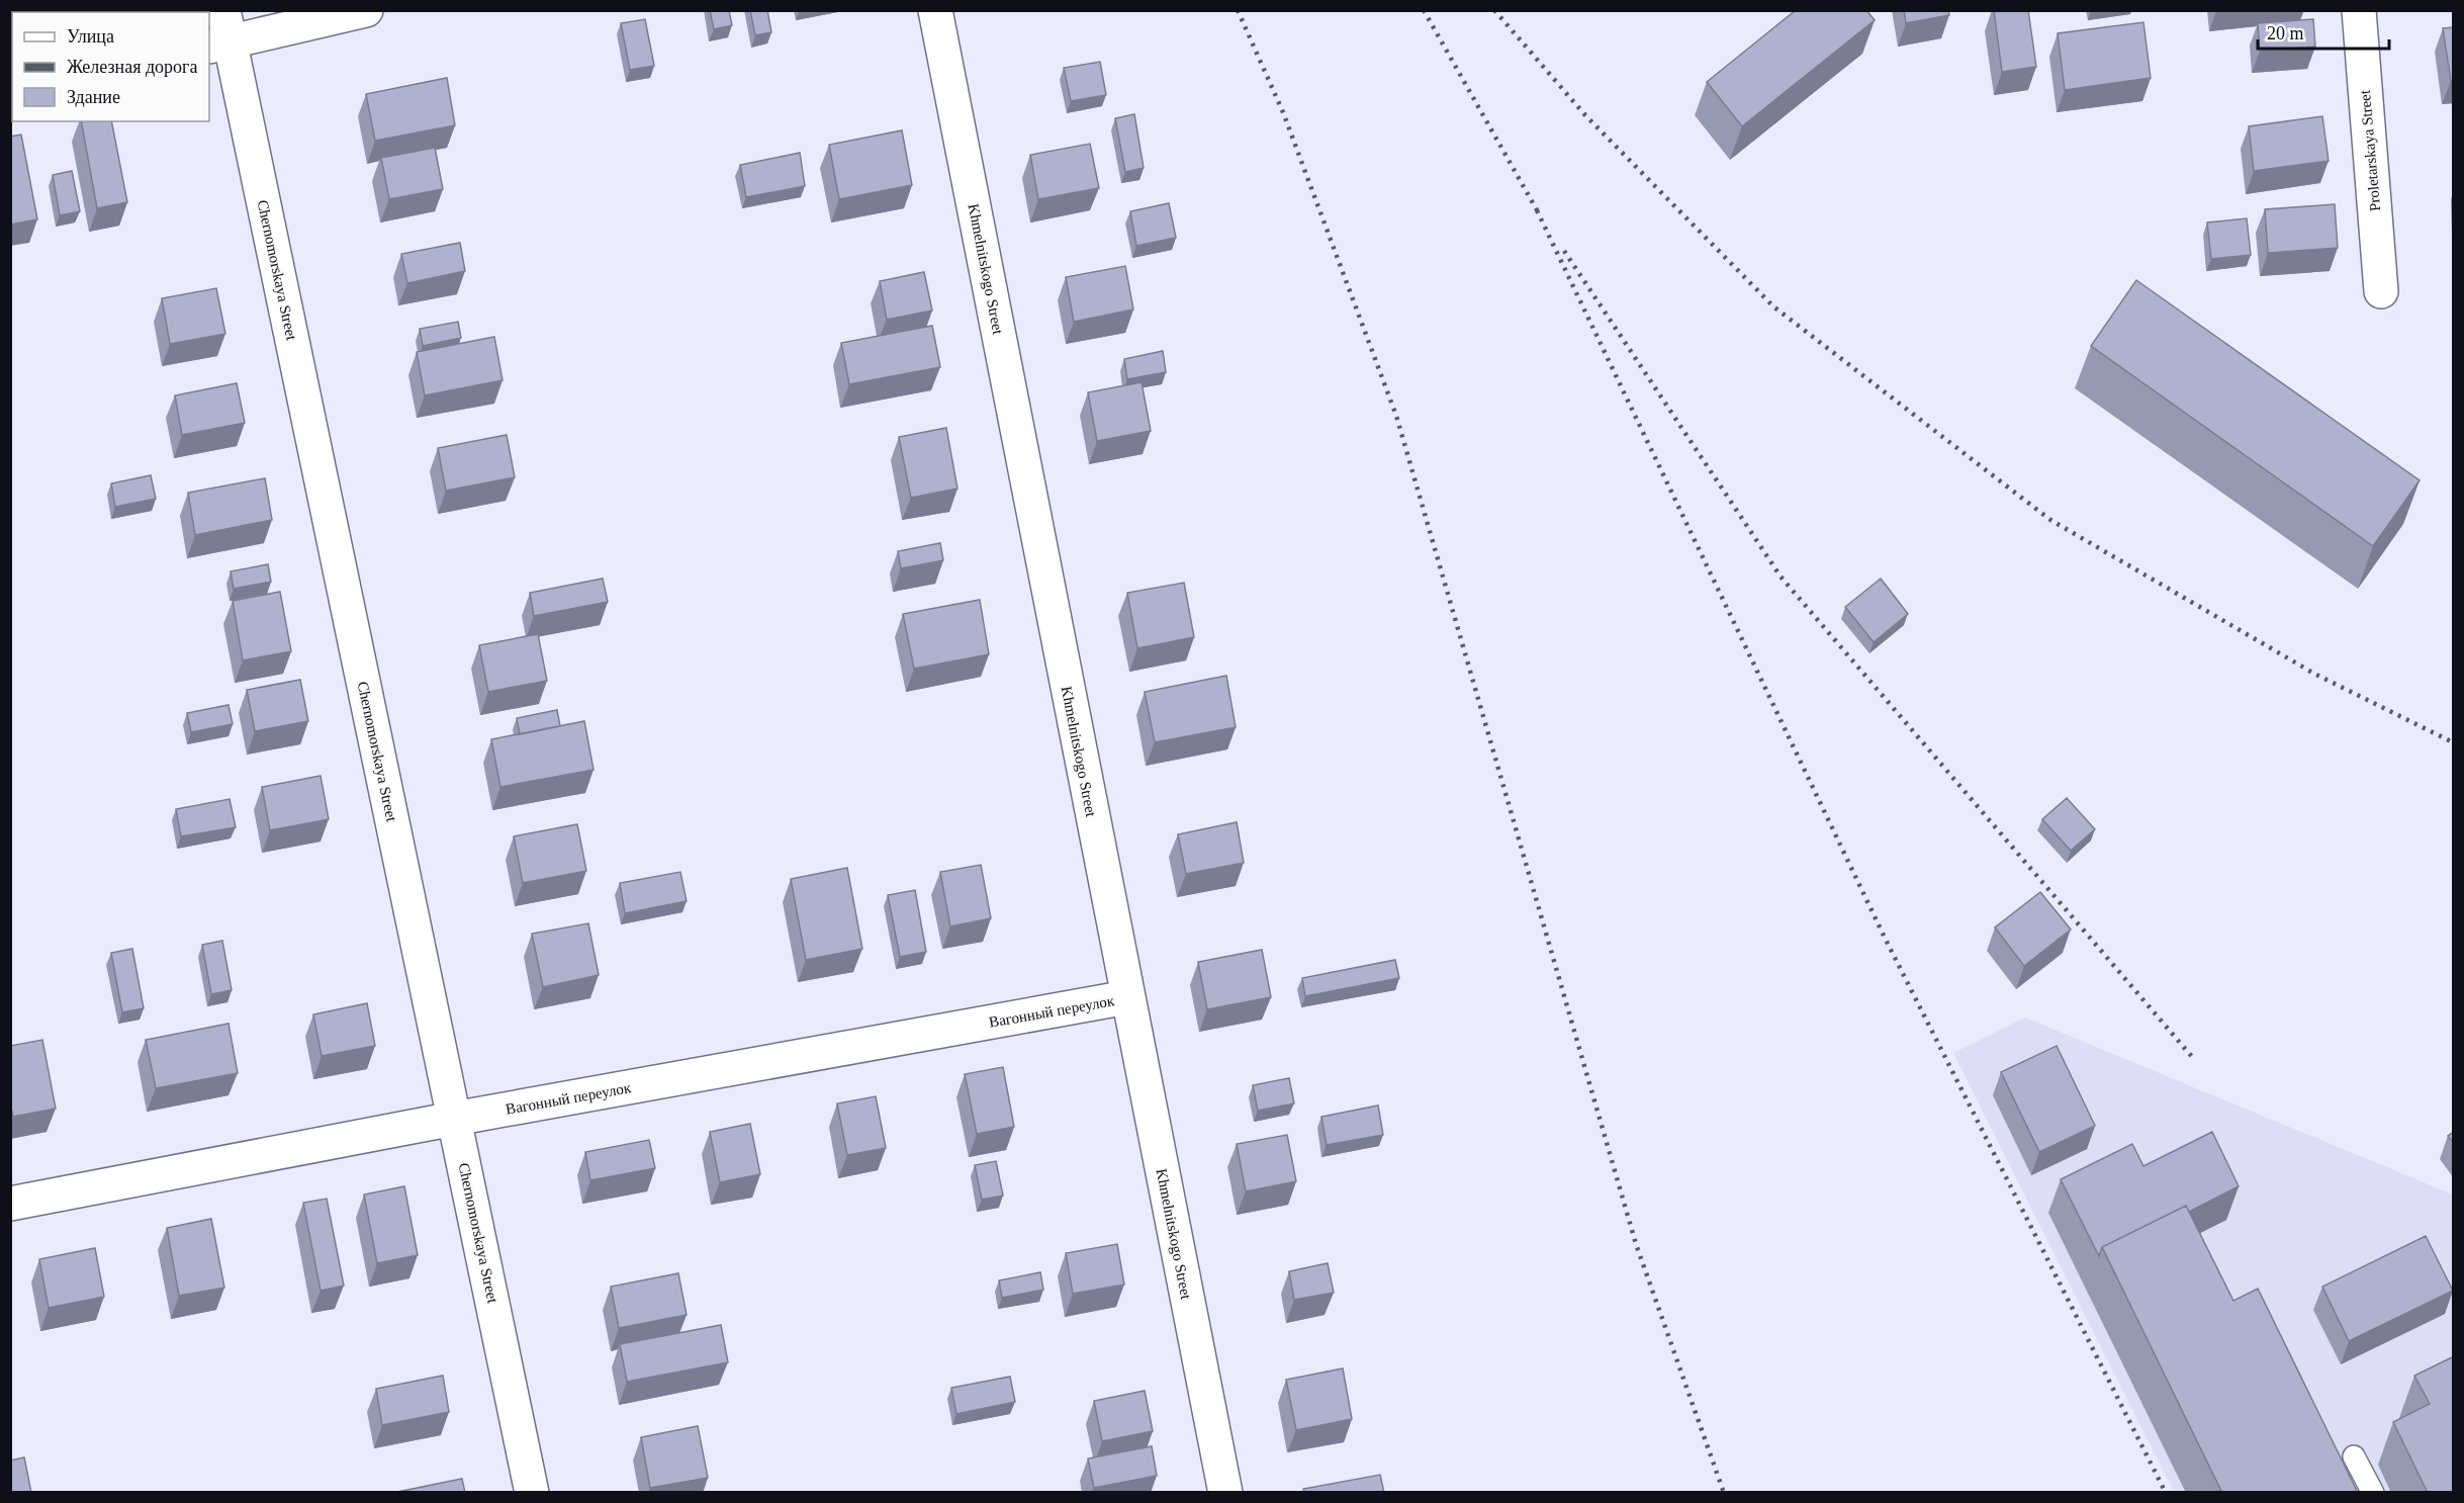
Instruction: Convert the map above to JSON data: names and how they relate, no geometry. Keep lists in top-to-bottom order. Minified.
{"streets":{"street":["Proletarskaya Street","Khmelnitskogo Street","Chernomorskaya Street","Вагонный переулок"]},"crossings":[["Khmelnitskogo Street","Вагонный переулок"],["Chernomorskaya Street","Вагонный переулок"]],"legend":["Улица","Железная дорога","Здание"],"scale_bar":"20 m"}
